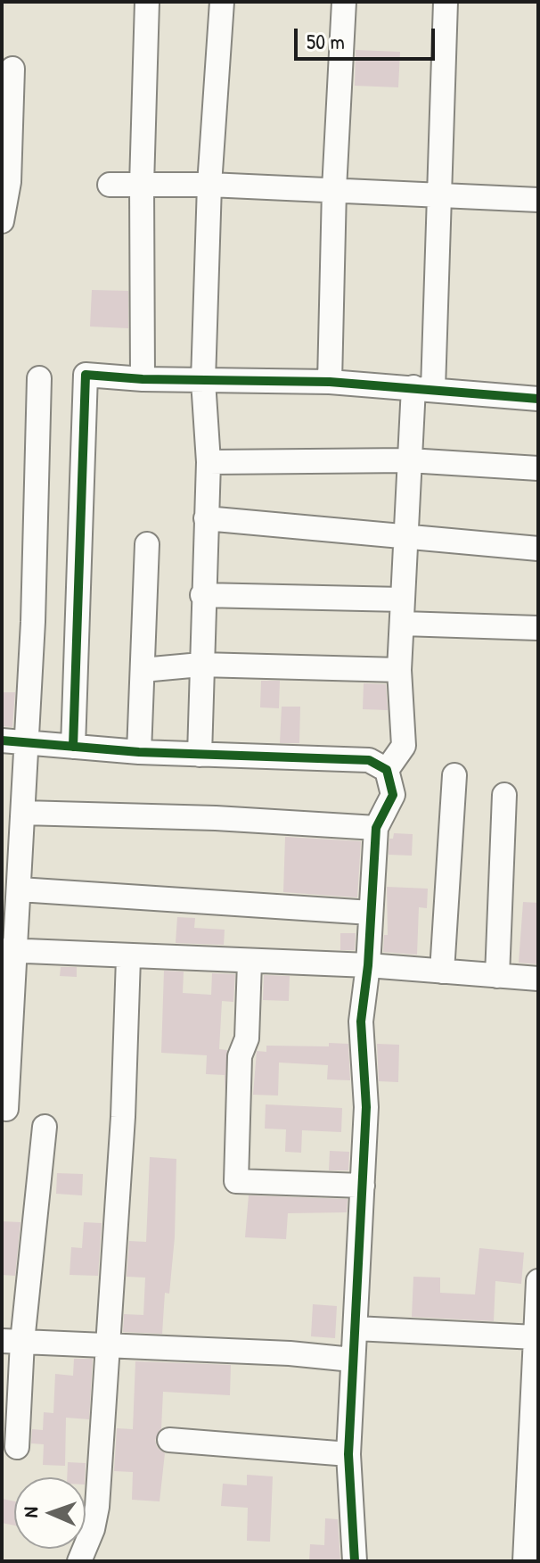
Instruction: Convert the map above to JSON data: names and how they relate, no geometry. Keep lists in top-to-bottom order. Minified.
{"scale_bar":"50 m","north":"left"}
